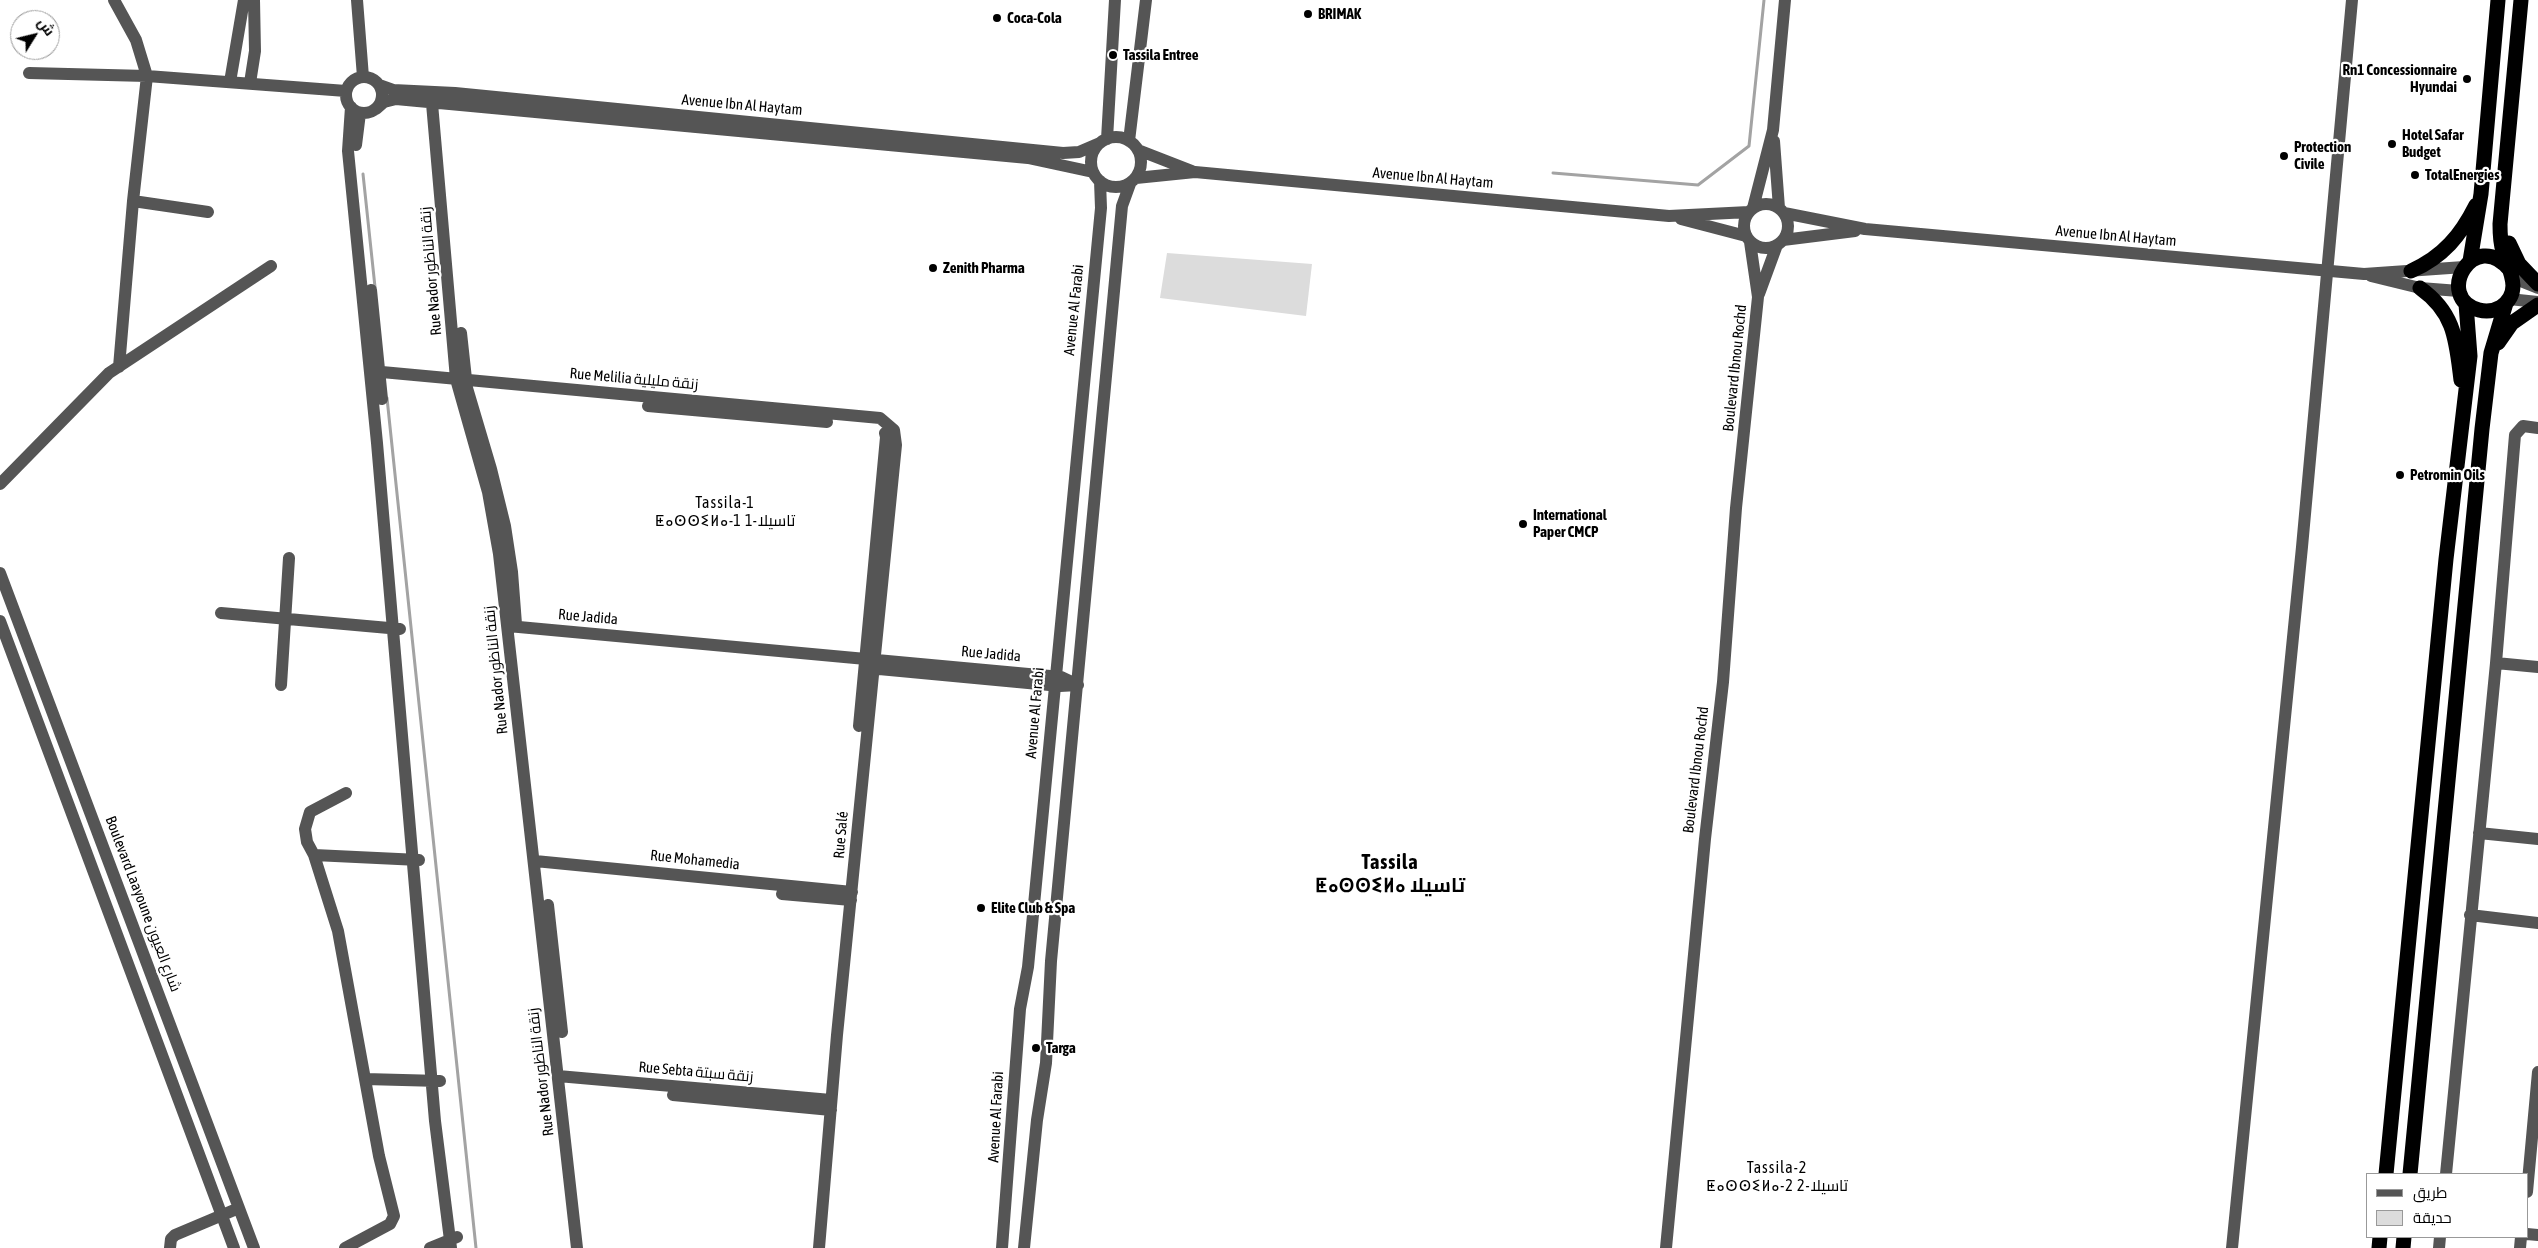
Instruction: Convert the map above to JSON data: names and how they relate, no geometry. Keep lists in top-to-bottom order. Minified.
{"streets":{"street":["Avenue Ibn Al Haytam","Rue Nador زنقة الناظور","Avenue Al Farabi","Boulevard Ibnou Rochd","Rue Melilia زنقة مليلية","Rue Jadida","Rue Salé","Rue Mohamedia","Boulevard Laayoune شارع العيون","Rue Sebta زنقة سبتة"]},"crossings":[["Avenue Ibn Al Haytam","Rue Nador زنقة الناظور"],["Avenue Ibn Al Haytam","Avenue Al Farabi"],["Avenue Ibn Al Haytam","Boulevard Ibnou Rochd"],["Rue Nador زنقة الناظور","Rue Melilia زنقة مليلية"],["Rue Nador زنقة الناظور","Rue Jadida"],["Rue Nador زنقة الناظور","Rue Mohamedia"],["Rue Nador زنقة الناظور","Rue Sebta زنقة سبتة"],["Avenue Al Farabi","Rue Jadida"],["Rue Melilia زنقة مليلية","Rue Salé"],["Rue Jadida","Rue Salé"],["Rue Salé","Rue Mohamedia"],["Rue Salé","Rue Sebta زنقة سبتة"]],"districts":["Tassila-1 ⵟⴰⵙⵙⵉⵍⴰ-1 1-تاسيلا","Tassila ⵟⴰⵙⵙⵉⵍⴰ تاسيلا","Tassila-2 ⵟⴰⵙⵙⵉⵍⴰ-2 2-تاسيلا"],"places":["BRIMAK","Coca-Cola","Tassila Entree","Rn1 Concessionnaire Hyundai","Hotel Safar Budget","Protection Civile","TotalEnergies","Zenith Pharma","Petromin Oils","International Paper CMCP","Elite Club & Spa","Targa"],"legend":["طريق","حديقة"],"north":"top right"}
